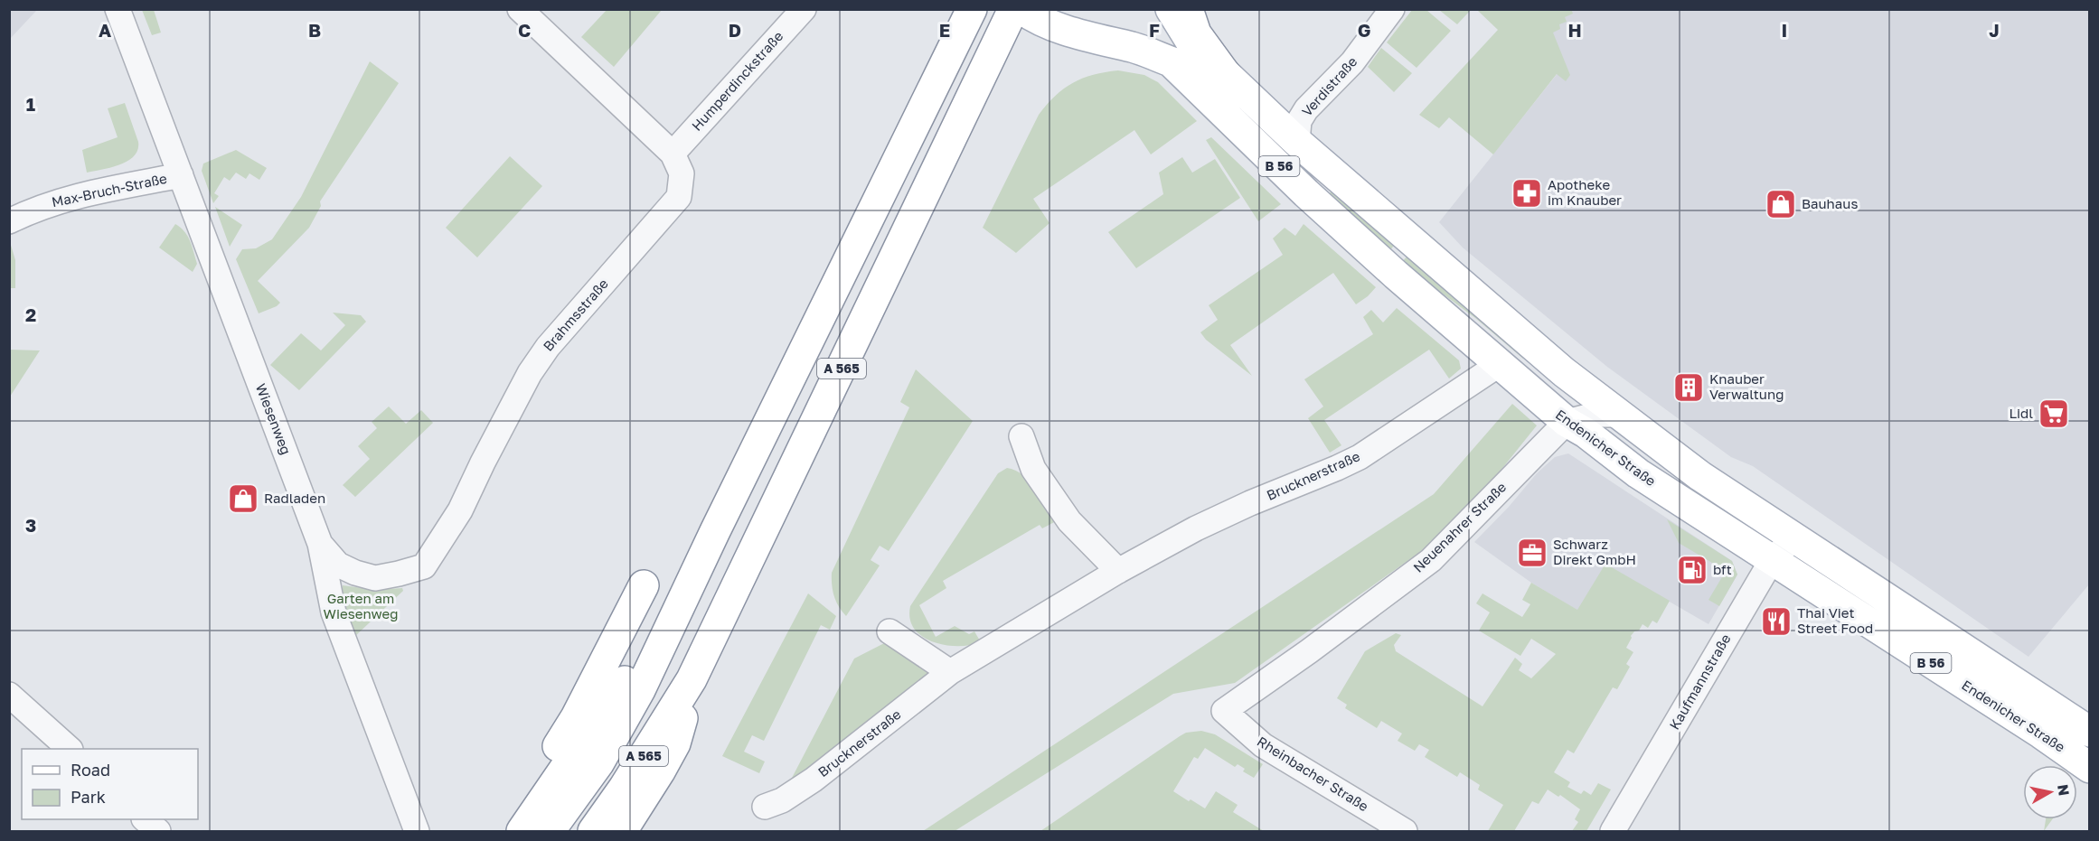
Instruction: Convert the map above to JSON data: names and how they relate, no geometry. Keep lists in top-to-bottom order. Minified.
{"streets":{"main road":["B 56","A 565","Endenicher Straße"],"street":["Humperdinckstraße","Verdistraße","Max-Bruch-Straße","Brahmsstraße","Wiesenweg","Brucknerstraße","Neuenahrer Straße","Kaufmannstraße","Rheinbacher Straße"]},"crossings":[["Humperdinckstraße","Brahmsstraße"],["Verdistraße","Endenicher Straße"],["Max-Bruch-Straße","Wiesenweg"],["Brahmsstraße","Wiesenweg"],["Endenicher Straße","Brucknerstraße"],["Endenicher Straße","Neuenahrer Straße"],["Endenicher Straße","Kaufmannstraße"],["Neuenahrer Straße","Rheinbacher Straße"]],"parks":["Garten am Wiesenweg"],"places":{"pharmacy":["Apotheke im Knauber"],"shop":["Bauhaus","Radladen"],"building":["Knauber Verwaltung"],"supermarket":["Lidl"],"office":["Schwarz Direkt GmbH"],"fuel station":["bft"],"restaurant":["Thai Viet Street Food"]},"legend":["Road","Park"],"north":"right","grid":{"columns":["A","B","C","D","E","F","G","H","I","J"],"rows":["1","2","3"]}}
